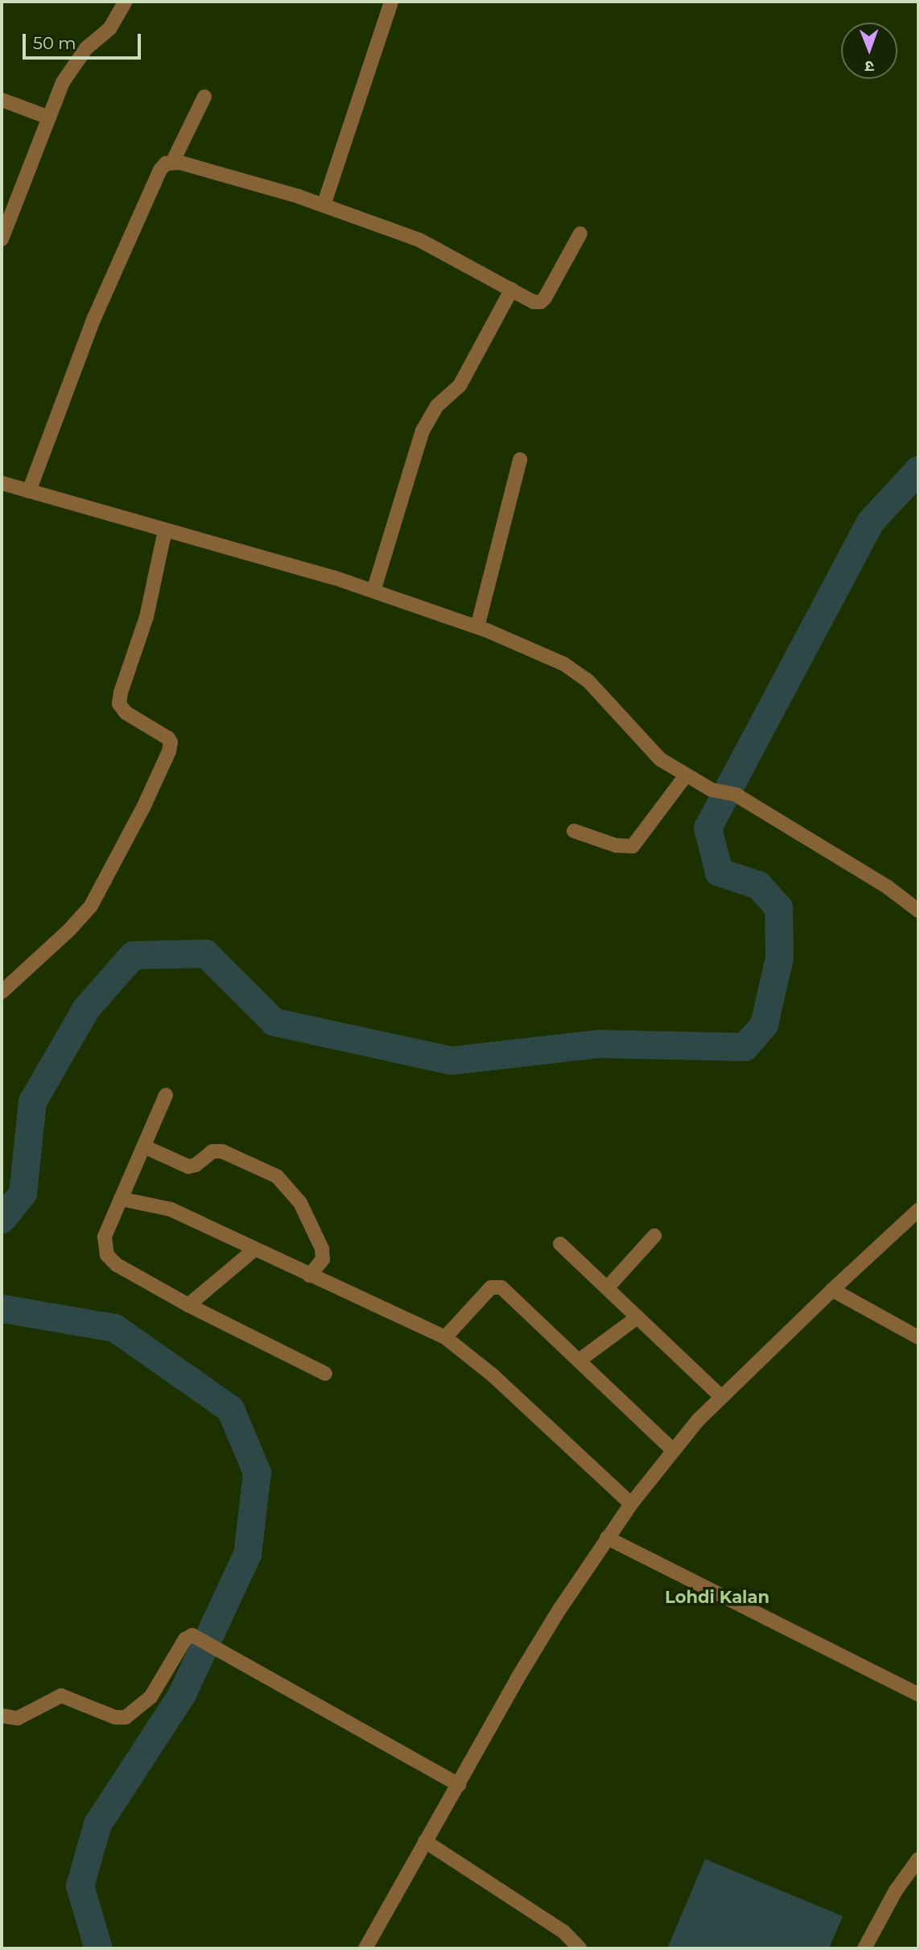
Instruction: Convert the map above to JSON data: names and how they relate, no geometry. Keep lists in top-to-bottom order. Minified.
{"districts":["Lohdi Kalan"],"scale_bar":"50 m","north":"bottom"}
